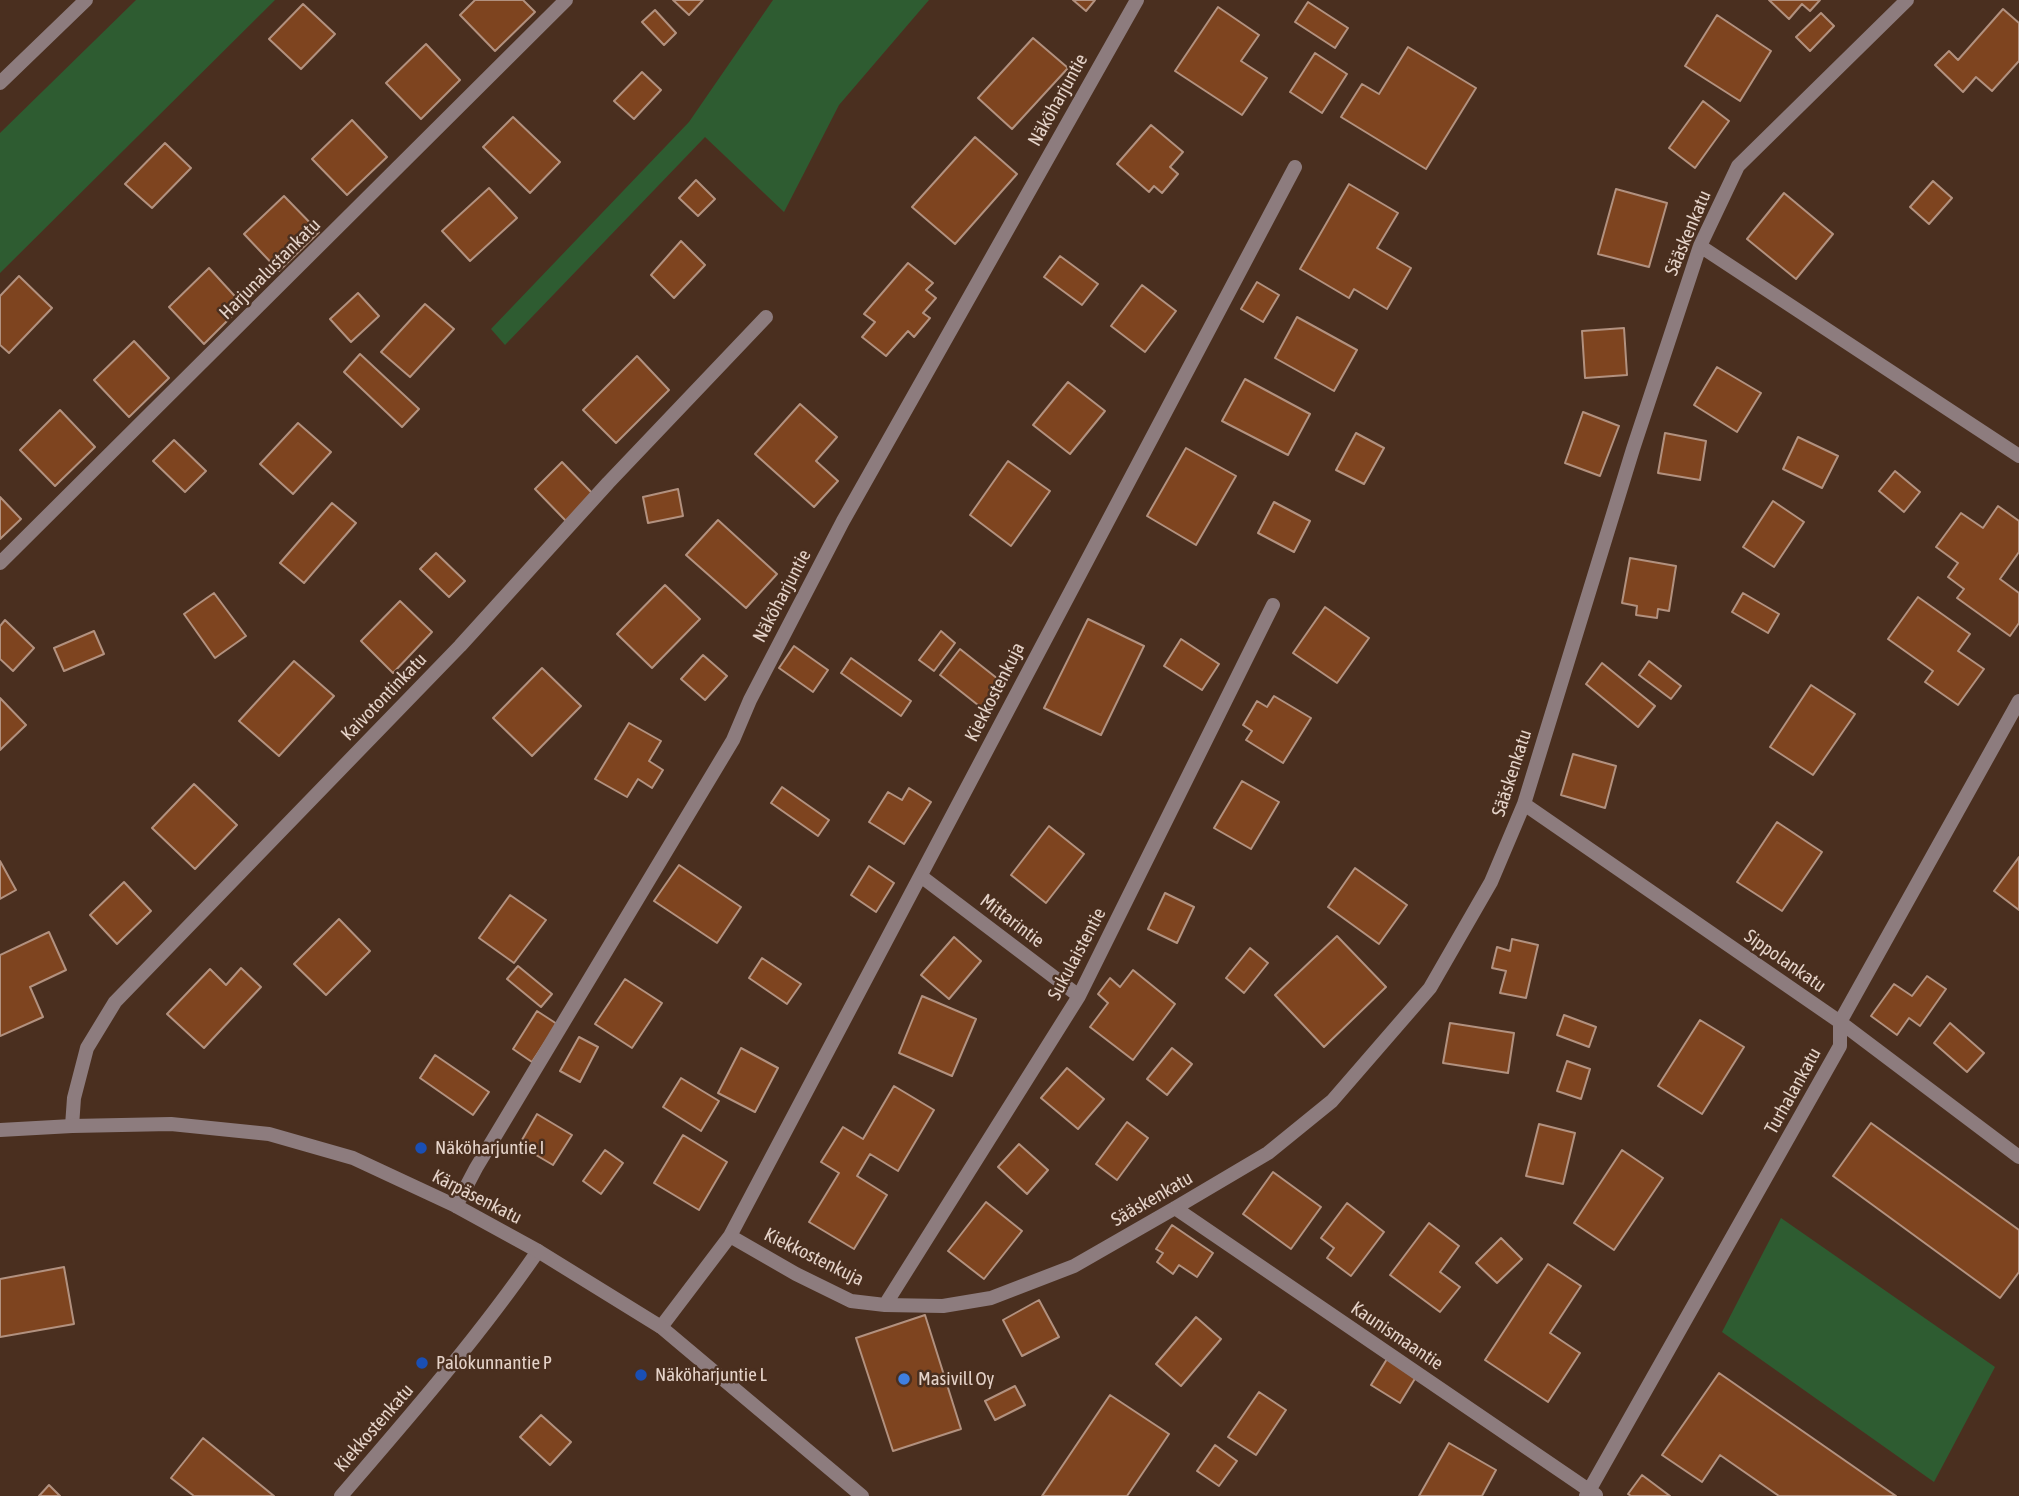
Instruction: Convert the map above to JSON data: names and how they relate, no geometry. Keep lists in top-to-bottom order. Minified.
{"streets":{"street":["Näköharjuntie","Sääskenkatu","Harjunalustankatu","Kiekkostenkuja","Kaivotontinkatu","Mittarintie","Sukulaistentie","Sippolankatu","Turhalankatu","Kärpäsenkatu","Kaunismaantie","Kiekkostenkatu"]},"crossings":[["Näköharjuntie","Kärpäsenkatu"],["Sääskenkatu","Kiekkostenkuja"],["Sääskenkatu","Sukulaistentie"],["Sääskenkatu","Sippolankatu"],["Sääskenkatu","Kaunismaantie"],["Kiekkostenkuja","Mittarintie"],["Kiekkostenkuja","Sukulaistentie"],["Kiekkostenkuja","Kärpäsenkatu"],["Kaivotontinkatu","Kärpäsenkatu"],["Mittarintie","Sukulaistentie"],["Sippolankatu","Turhalankatu"],["Turhalankatu","Kaunismaantie"],["Kärpäsenkatu","Kiekkostenkatu"]],"places":["Näköharjuntie I","Palokunnantie P","Näköharjuntie L","Masivill Oy"]}
